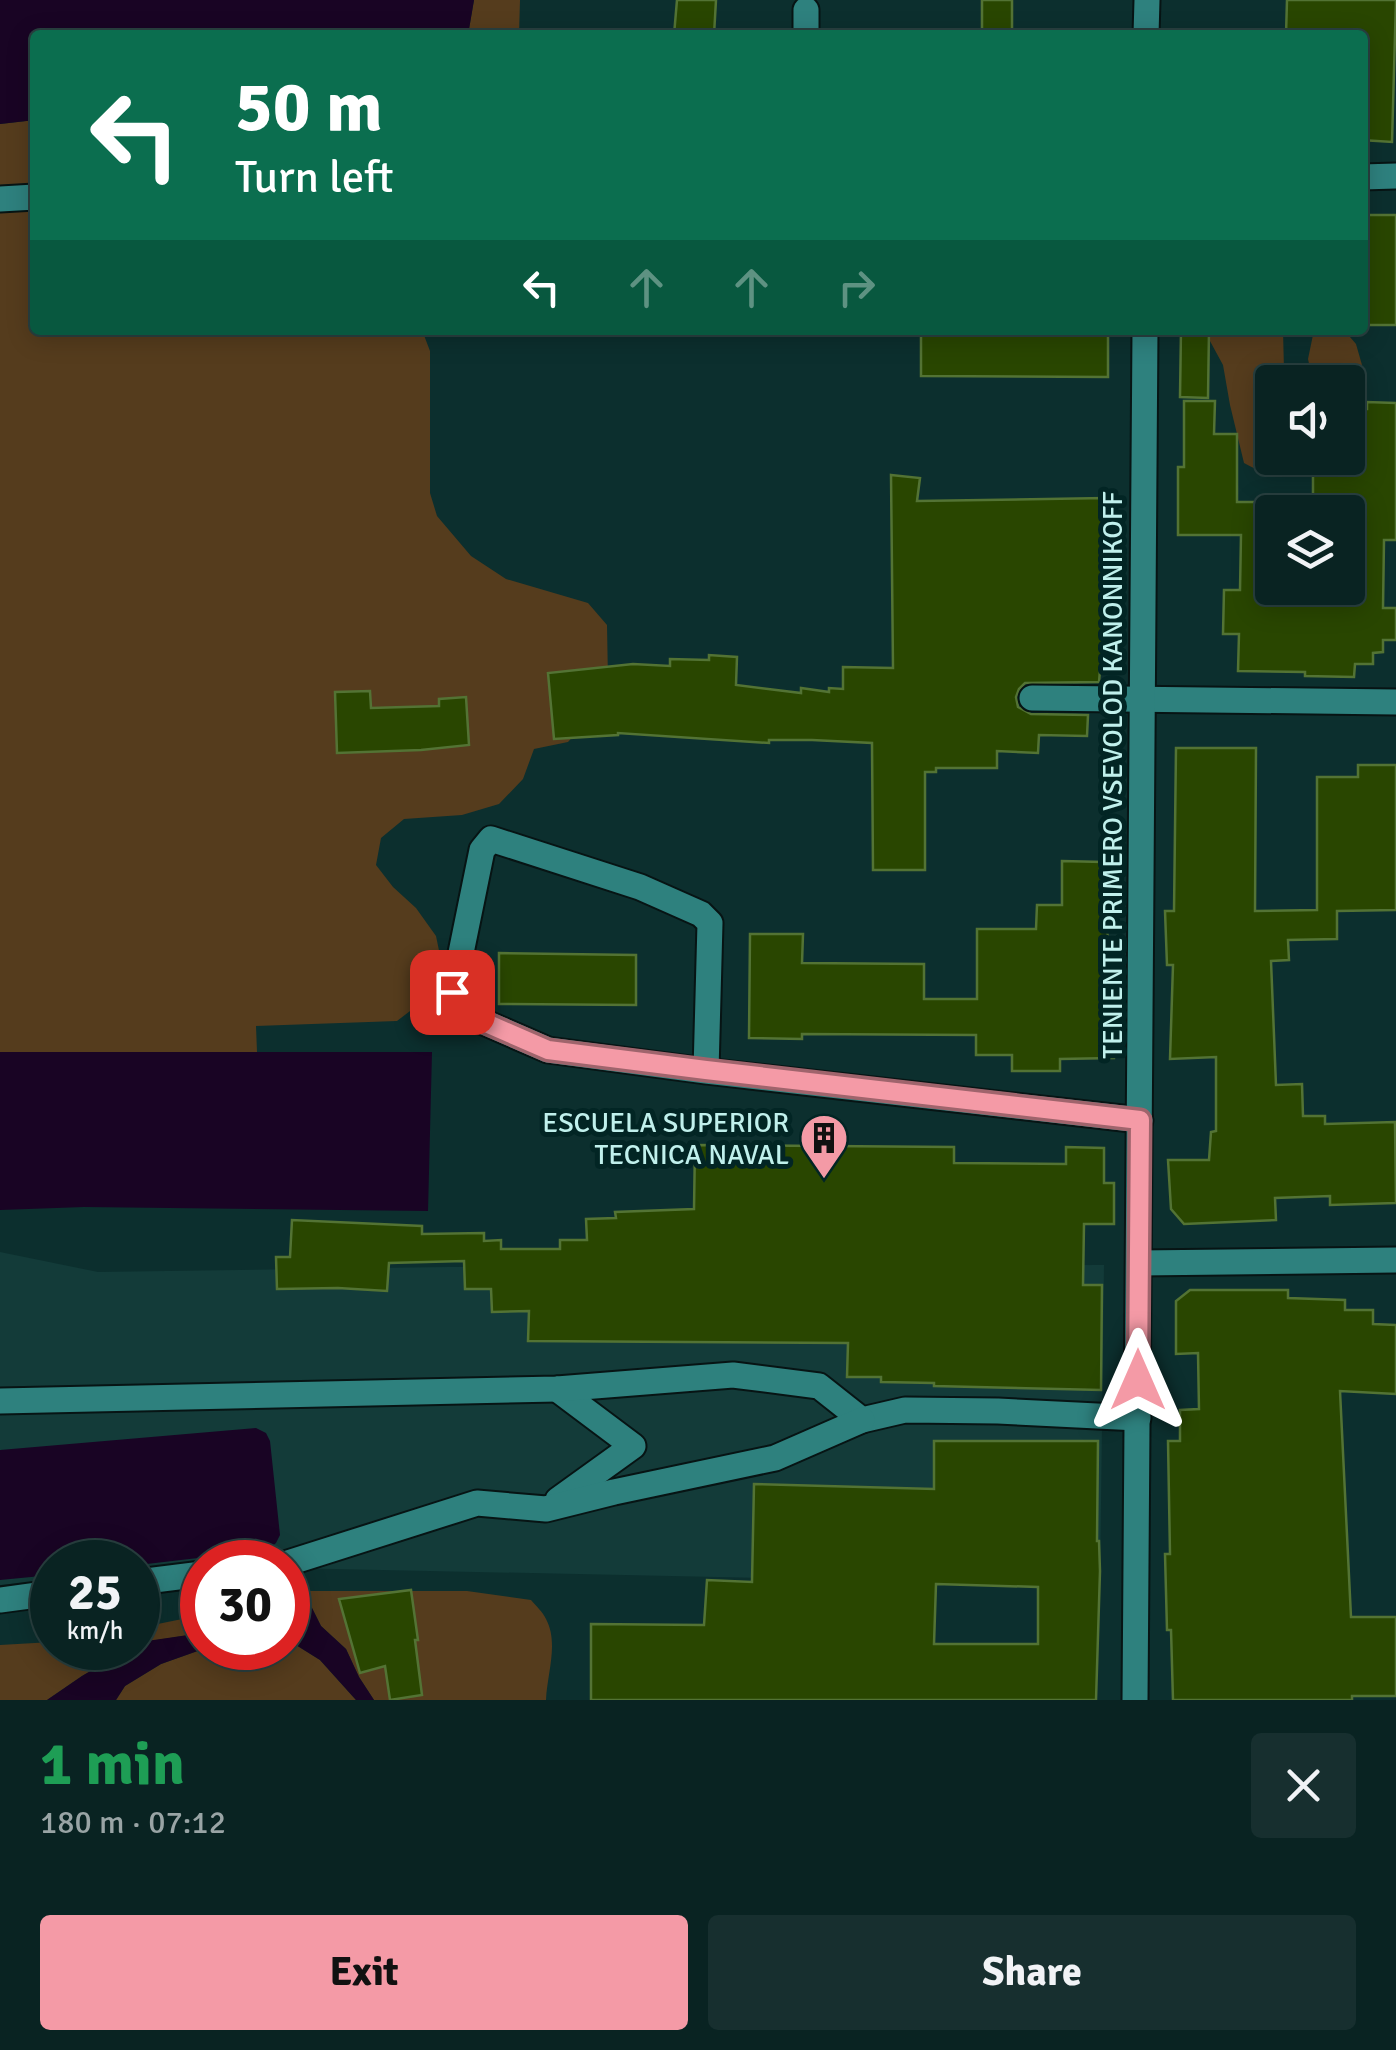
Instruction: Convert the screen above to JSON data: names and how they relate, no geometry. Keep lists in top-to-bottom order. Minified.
{"streets":{"street":["TENIENTE PRIMERO VSEVOLOD KANONNIKOFF"]},"places":{"building":["ESCUELA SUPERIOR TECNICA NAVAL"]},"page":{"turn":["50 m","Turn left"],"speed":"25 km/h","limit":"30","heading":["1 min","180 m · 07:12"],"buttons":["Exit","Share"]}}
